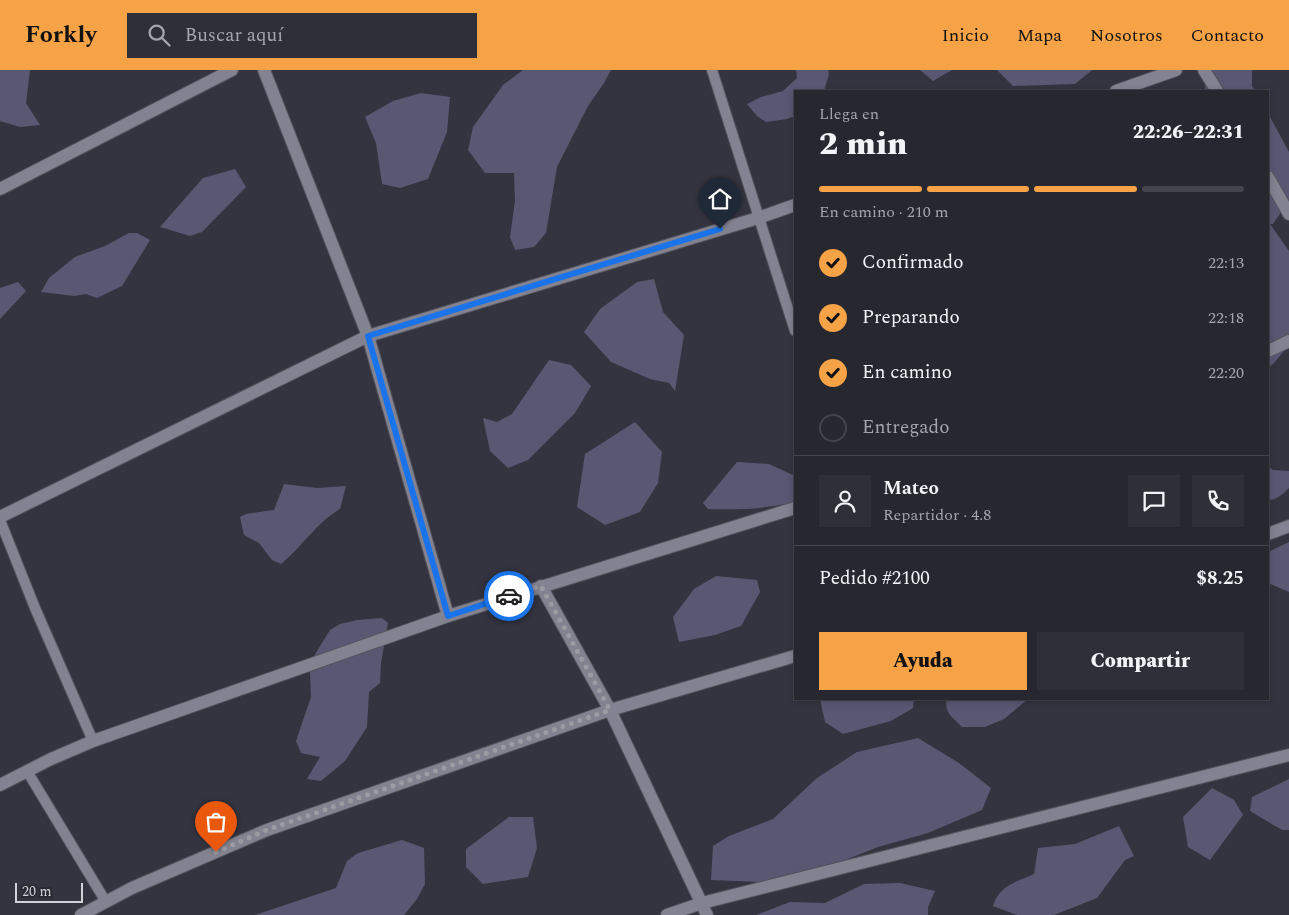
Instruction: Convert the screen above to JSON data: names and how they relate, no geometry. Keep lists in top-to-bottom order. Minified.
{"scale_bar":"20 m","page":{"header":"Forkly","search":"Buscar aquí","nav":["Inicio","Mapa","Nosotros","Contacto"],"heading":["2 min","Llega en","22:26–22:31"],"panel":["Mateo","Repartidor · 4.8","Pedido #2100","$8.25"],"bar":"En camino · 210 m","list":[["Confirmado","22:13"],["Preparando","22:18"],["En camino","22:20"],"Entregado"],"buttons":["Ayuda","Compartir"],"scale":"20 m"}}
